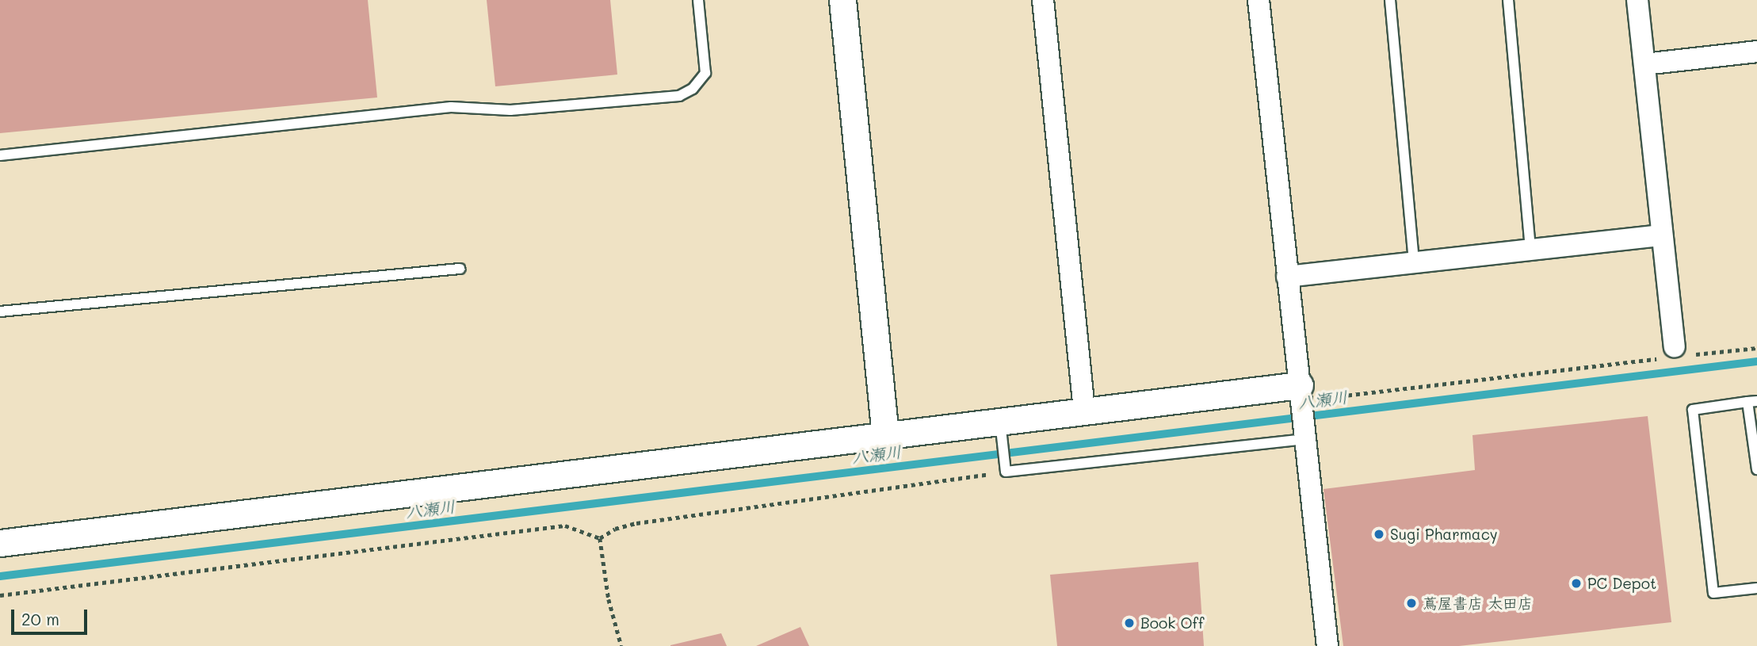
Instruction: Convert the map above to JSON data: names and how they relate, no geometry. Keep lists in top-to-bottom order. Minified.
{"water":["八瀬川"],"places":["Sugi Pharmacy","PC Depot","蔦屋書店 太田店","Book Off"],"scale_bar":"20 m"}
